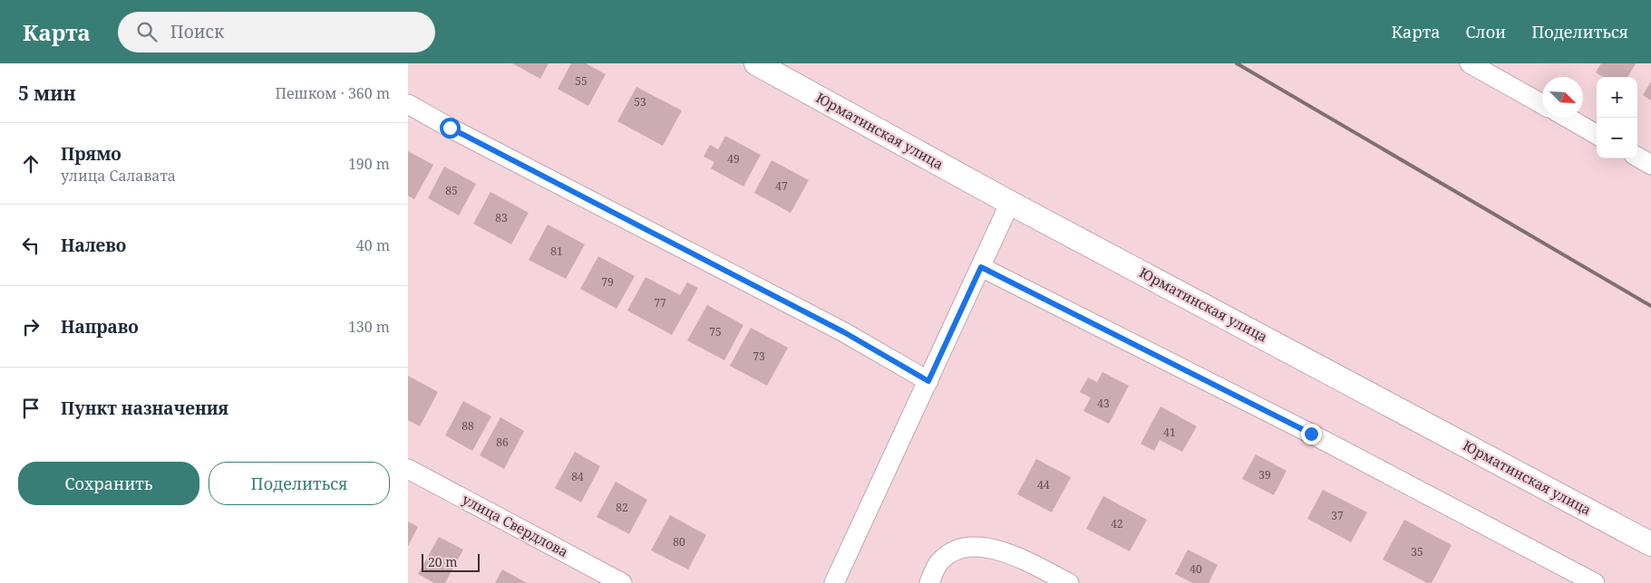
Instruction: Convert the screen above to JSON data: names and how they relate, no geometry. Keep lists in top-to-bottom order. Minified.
{"streets":{"main road":["Юрматинская улица"],"street":["улица Свердлова"]},"house_numbers":["55","53","49","47","85","83","81","79","77","75","73","43","88","41","86","39","84","44","82","37","42","80","35","40"],"scale_bar":"20 m","north":"bottom right","page":{"header":"Карта","search":"Поиск","nav":["Карта","Слои","Поделиться"],"heading":["5 мин","Пешком · 360 m"],"map_buttons":["+","−"],"list":[["Прямо","улица Салавата","190 m"],["Налево","40 m"],["Направо","130 m"],"Пункт назначения"],"buttons":["Сохранить","Поделиться"],"scale":"20 m"}}
